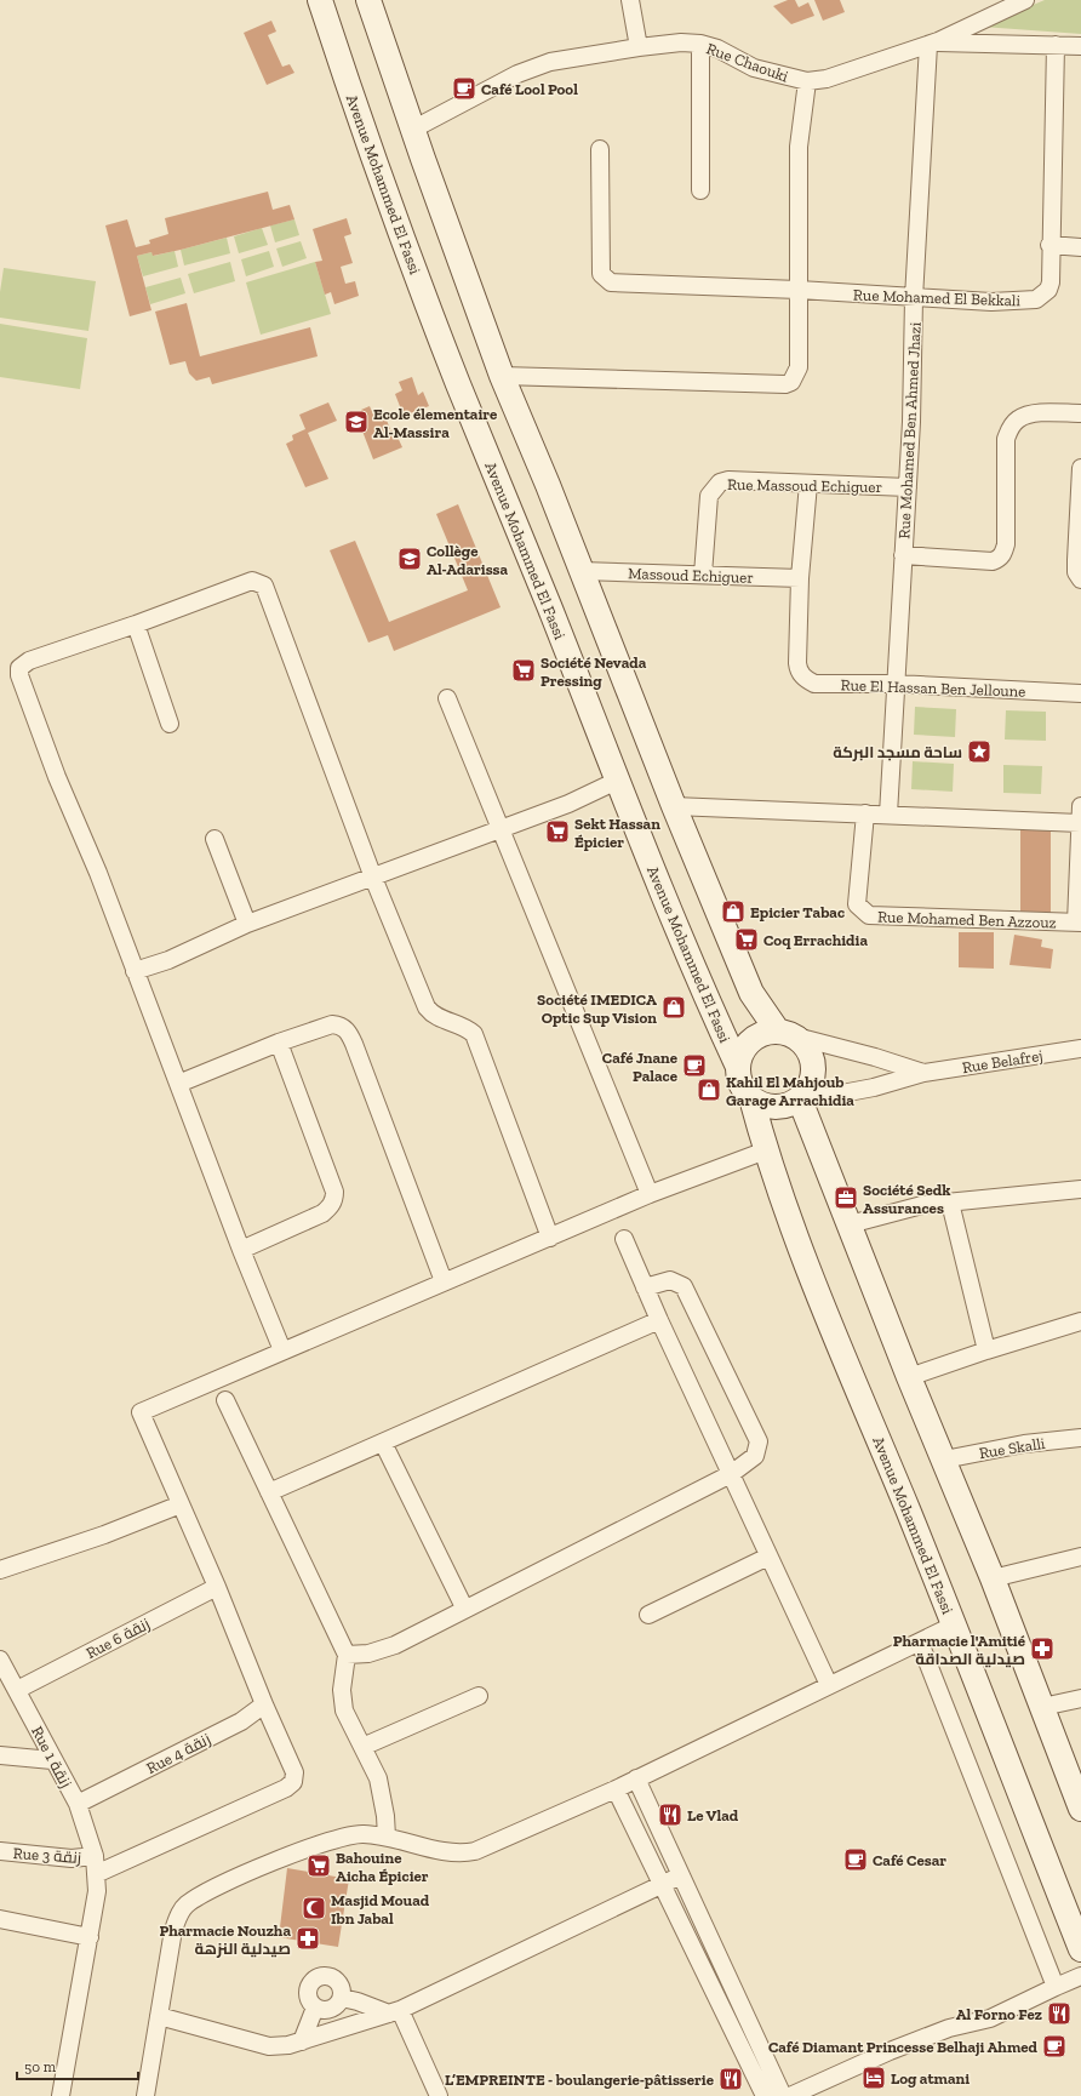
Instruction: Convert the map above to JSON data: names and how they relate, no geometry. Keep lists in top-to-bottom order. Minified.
{"streets":{"main road":["Avenue Mohammed El Fassi"],"street":["Rue Chaouki","Rue Mohamed El Bekkali","Rue Mohamed Ben Ahmed Jhazi","Rue Massoud Echiguer","Massoud Echiguer","Rue El Hassan Ben Jelloune","Rue Mohamed Ben Azzouz","Rue Belafrej","Rue Skalli","Rue 6 زنقة","Rue 4 زنقة","Rue 1 زنقة","Rue 3 زنقة"]},"crossings":[["Rue Chaouki","Rue Mohamed Ben Ahmed Jhazi"],["Avenue Mohammed El Fassi","Rue Belafrej"],["Rue Mohamed El Bekkali","Rue Mohamed Ben Ahmed Jhazi"],["Rue Mohamed Ben Ahmed Jhazi","Rue Massoud Echiguer"],["Rue Mohamed Ben Ahmed Jhazi","Rue El Hassan Ben Jelloune"],["Rue Massoud Echiguer","Massoud Echiguer"],["Massoud Echiguer","Rue El Hassan Ben Jelloune"],["Rue 6 زنقة","Rue 1 زنقة"],["Rue 4 زنقة","Rue 1 زنقة"],["Rue 1 زنقة","Rue 3 زنقة"]],"places":{"cafe":["Café Lool Pool","Café Jnane Palace","Café Cesar","Café Diamant Princesse Belhaji Ahmed"],"school or university":["Ecole élementaire Al-Massira","Collège Al-Adarissa"],"supermarket":["Société Nevada Pressing","Sekt Hassan Épicier","Coq Errachidia","Bahouine Aicha Épicier"],"place":["ساحة مسجد البركة"],"shop":["Epicier Tabac","Société IMEDICA Optic Sup Vision","Kahil El Mahjoub Garage Arrachidia"],"office":["Société Sedk Assurances"],"pharmacy":["Pharmacie l'Amitié صيدلية الصداقة","Pharmacie Nouzha صيدلية النزهة"],"restaurant":["Le Vlad","Al Forno Fez","L’EMPREINTE - boulangerie-pâtisserie"],"mosque":["Masjid Mouad Ibn Jabal"],"hotel":["Log atmani"]},"scale_bar":"50 m"}
